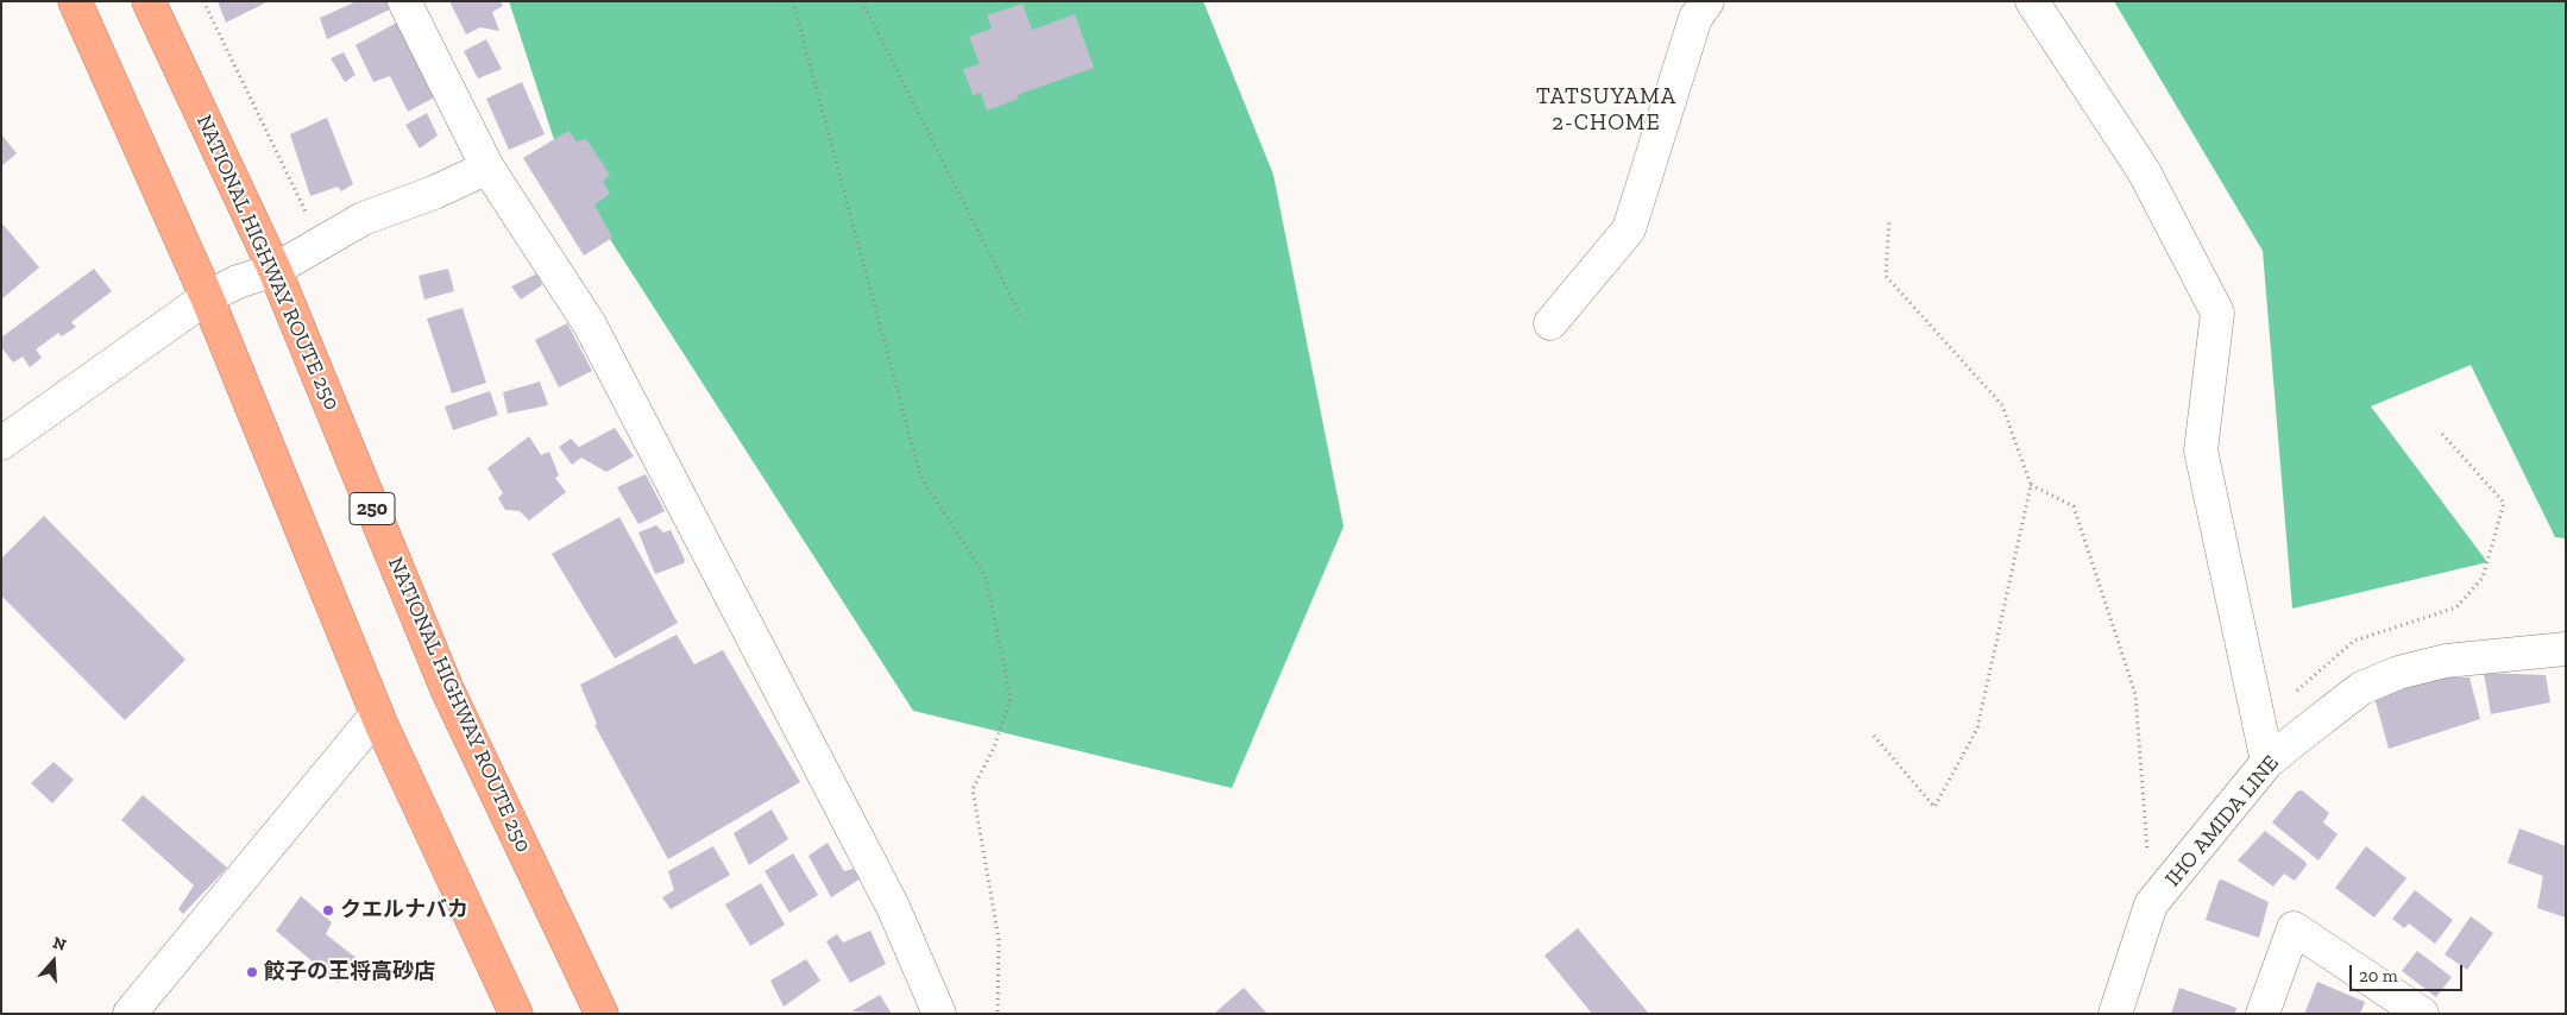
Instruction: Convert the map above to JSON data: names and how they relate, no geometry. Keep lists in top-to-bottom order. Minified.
{"streets":{"highway":["NATIONAL HIGHWAY ROUTE 250","250"],"street":["IHO AMIDA LINE"]},"districts":["TATSUYAMA 2-CHOME"],"places":["クエルナバカ","餃子の王将高砂店"],"scale_bar":"20 m","north":"top"}
